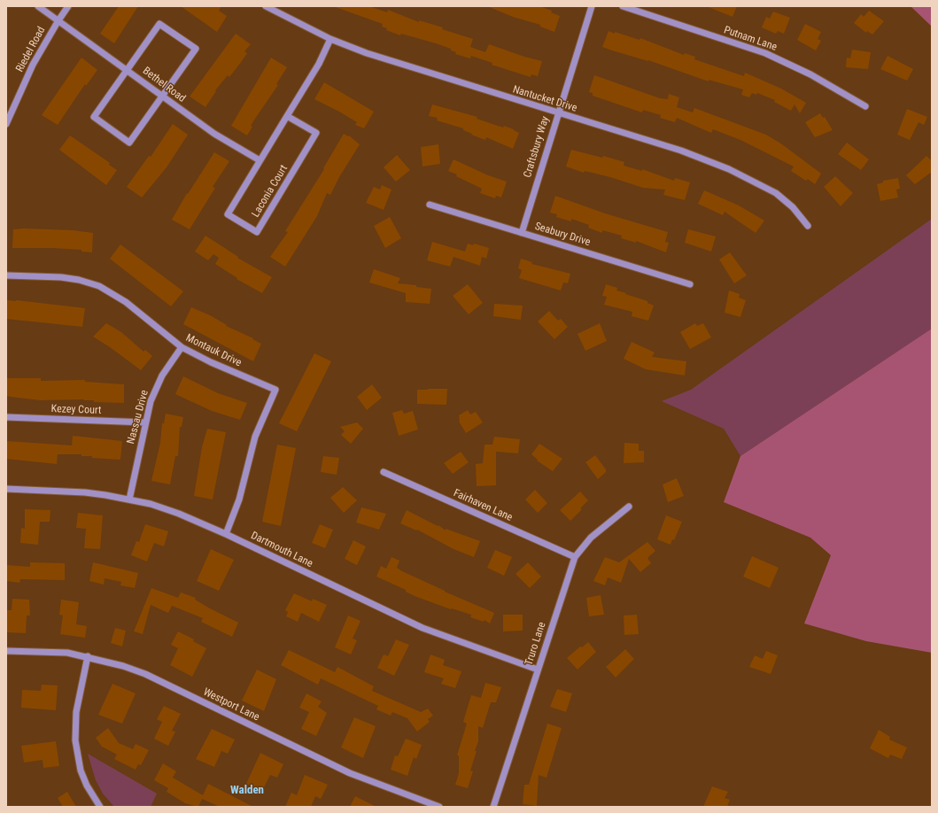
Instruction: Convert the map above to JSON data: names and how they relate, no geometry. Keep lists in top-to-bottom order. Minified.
{"streets":{"street":["Putnam Lane","Riedel Road","Bethel Road","Nantucket Drive","Craftsbury Way","Laconia Court","Seabury Drive","Montauk Drive","Kezey Court","Nassau Drive","Fairhaven Lane","Dartmouth Lane","Truro Lane","Westport Lane"]},"crossings":[["Riedel Road","Bethel Road"],["Bethel Road","Laconia Court"],["Nantucket Drive","Craftsbury Way"],["Nantucket Drive","Laconia Court"],["Craftsbury Way","Seabury Drive"],["Montauk Drive","Nassau Drive"],["Montauk Drive","Dartmouth Lane"],["Kezey Court","Nassau Drive"],["Nassau Drive","Dartmouth Lane"],["Fairhaven Lane","Truro Lane"],["Dartmouth Lane","Truro Lane"]],"districts":["Walden"]}
